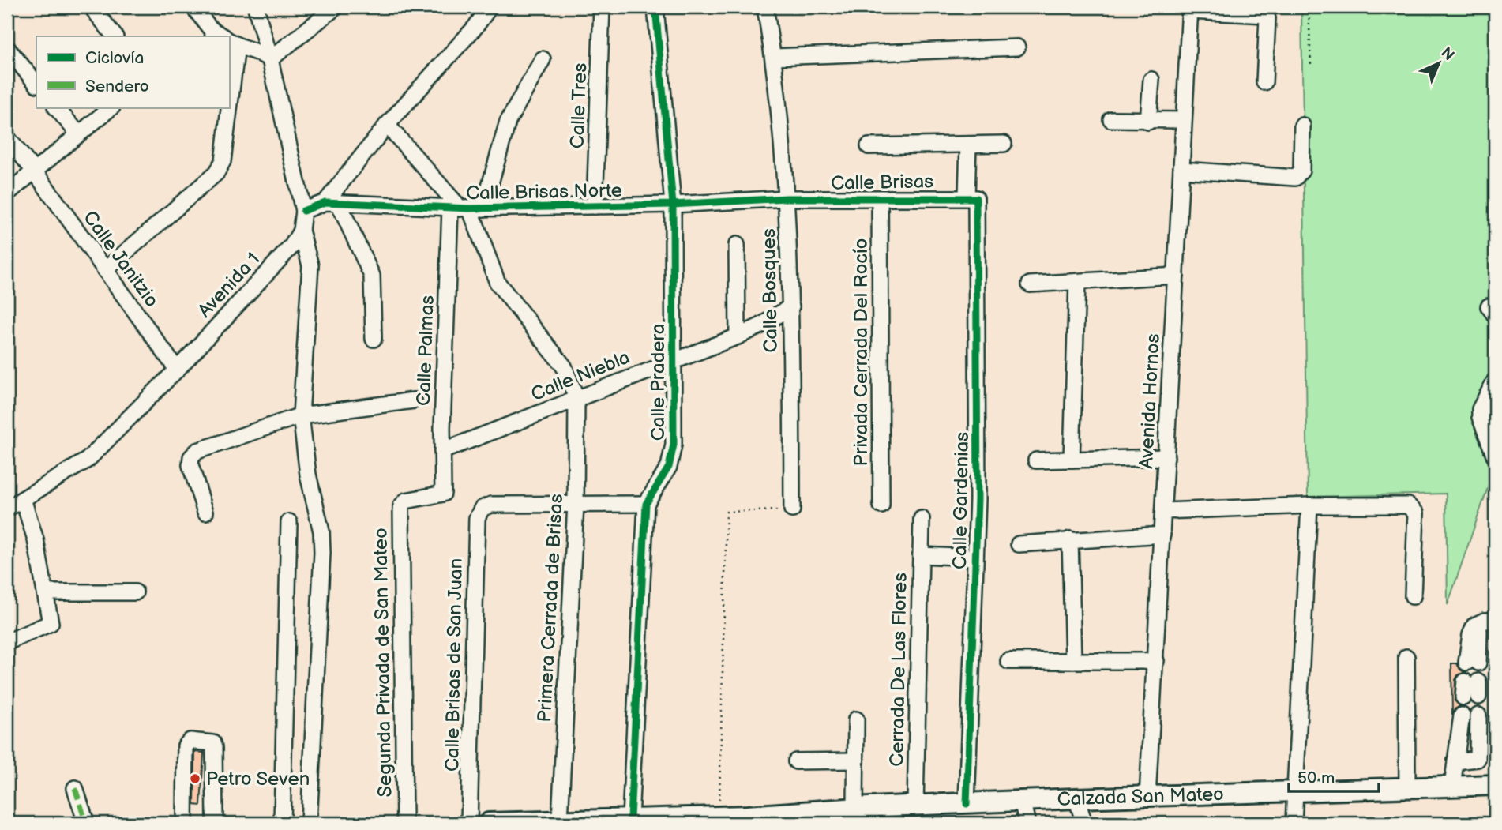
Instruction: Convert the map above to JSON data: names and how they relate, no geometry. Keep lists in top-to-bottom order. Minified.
{"streets":{"main road":["Calzada San Mateo"],"street":["Calle Tres","Calle Brisas","Calle Brisas Norte","Calle Janitzio","Avenida 1","Calle Bosques","Calle Palmas","Privada Cerrada Del Rocío","Calle Niebla","Calle Pradera","Avenida Hornos","Calle Gardenias","Primera Cerrada de Brisas","Segunda Privada de San Mateo","Calle Brisas de San Juan","Cerrada De Las Flores"]},"crossings":[["Calle Tres","Calle Brisas Norte"],["Calle Brisas","Calle Brisas Norte"],["Calle Brisas","Calle Bosques"],["Calle Brisas","Privada Cerrada Del Rocío"],["Calle Brisas","Calle Gardenias"],["Calle Brisas Norte","Avenida 1"],["Calle Brisas Norte","Calle Bosques"],["Calle Brisas Norte","Calle Palmas"],["Calle Brisas Norte","Calle Pradera"],["Calle Janitzio","Avenida 1"],["Calle Bosques","Calle Niebla"],["Calle Palmas","Calle Niebla"],["Calle Palmas","Segunda Privada de San Mateo"],["Calle Niebla","Calle Pradera"],["Calle Niebla","Primera Cerrada de Brisas"],["Calle Pradera","Calzada San Mateo"],["Avenida Hornos","Calzada San Mateo"],["Calle Gardenias","Cerrada De Las Flores"],["Calle Gardenias","Calzada San Mateo"],["Primera Cerrada de Brisas","Calle Brisas de San Juan"],["Primera Cerrada de Brisas","Calzada San Mateo"],["Cerrada De Las Flores","Calzada San Mateo"]],"places":["Petro Seven"],"legend":["Ciclovía","Sendero"],"scale_bar":"50 m","north":"top right"}
